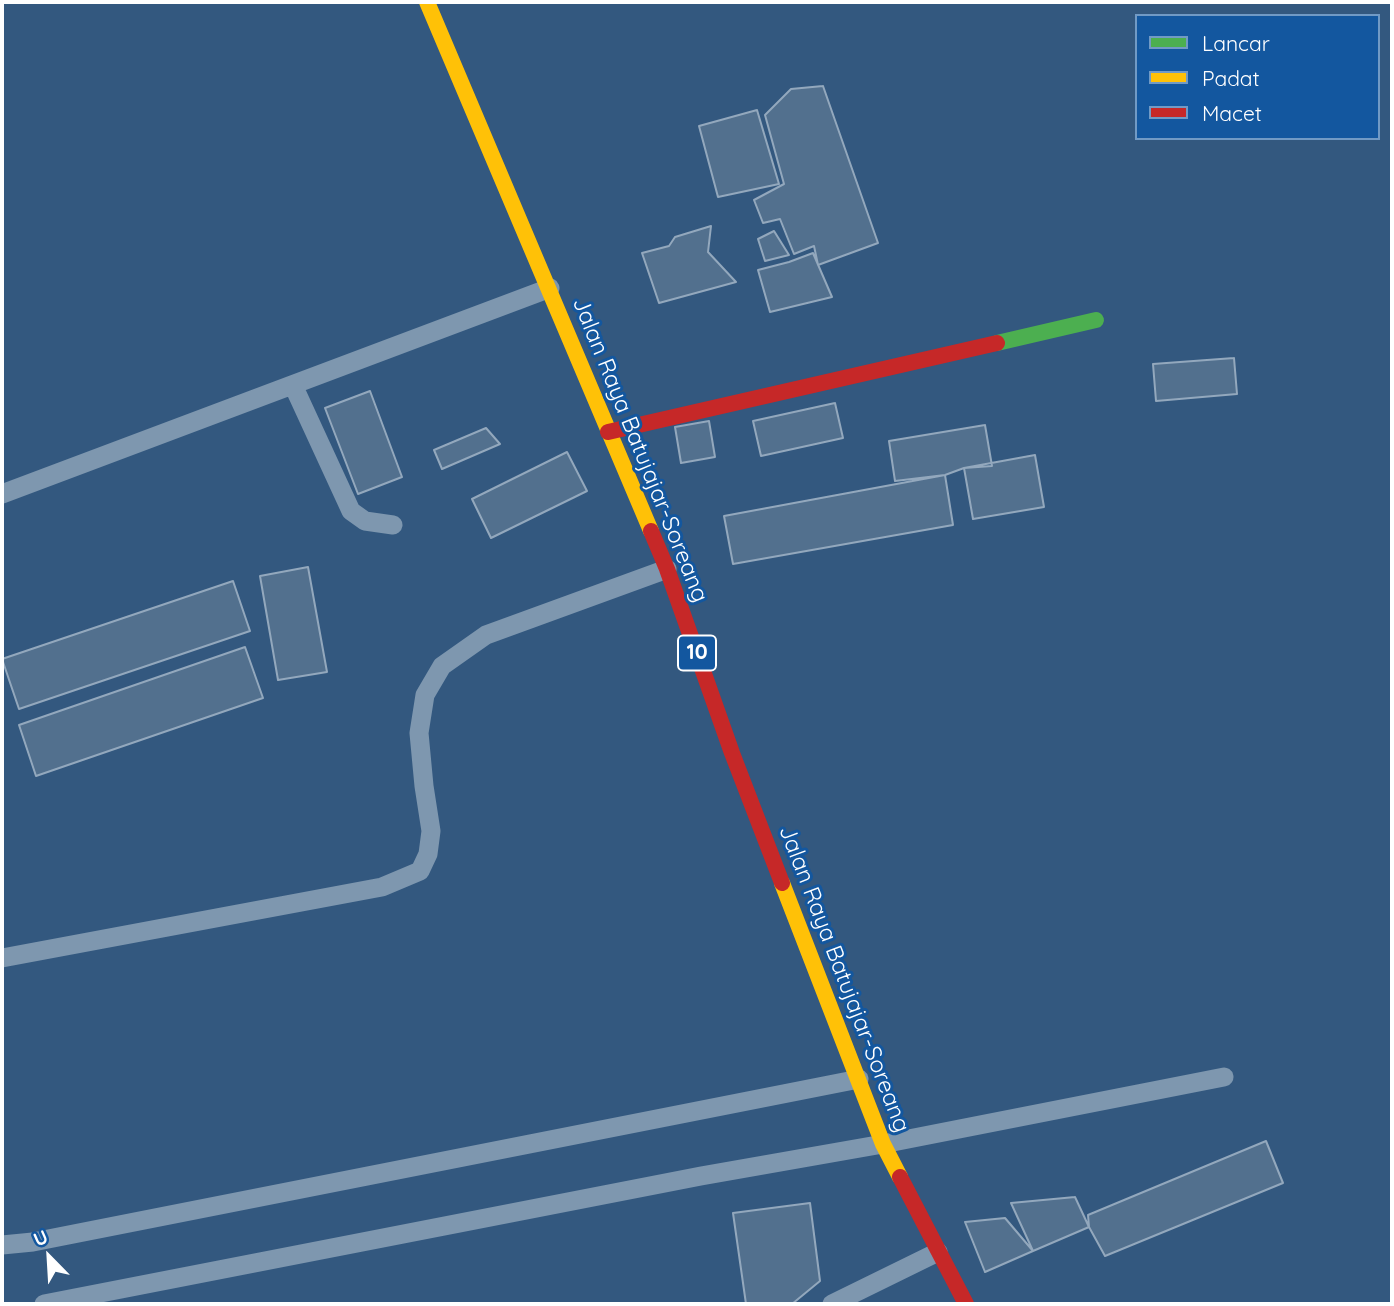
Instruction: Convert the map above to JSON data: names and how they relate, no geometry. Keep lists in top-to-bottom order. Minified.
{"streets":{"main road":["Jalan Raya Batujajar-Soreang","10"]},"legend":["Lancar","Padat","Macet"],"north":"top left"}
